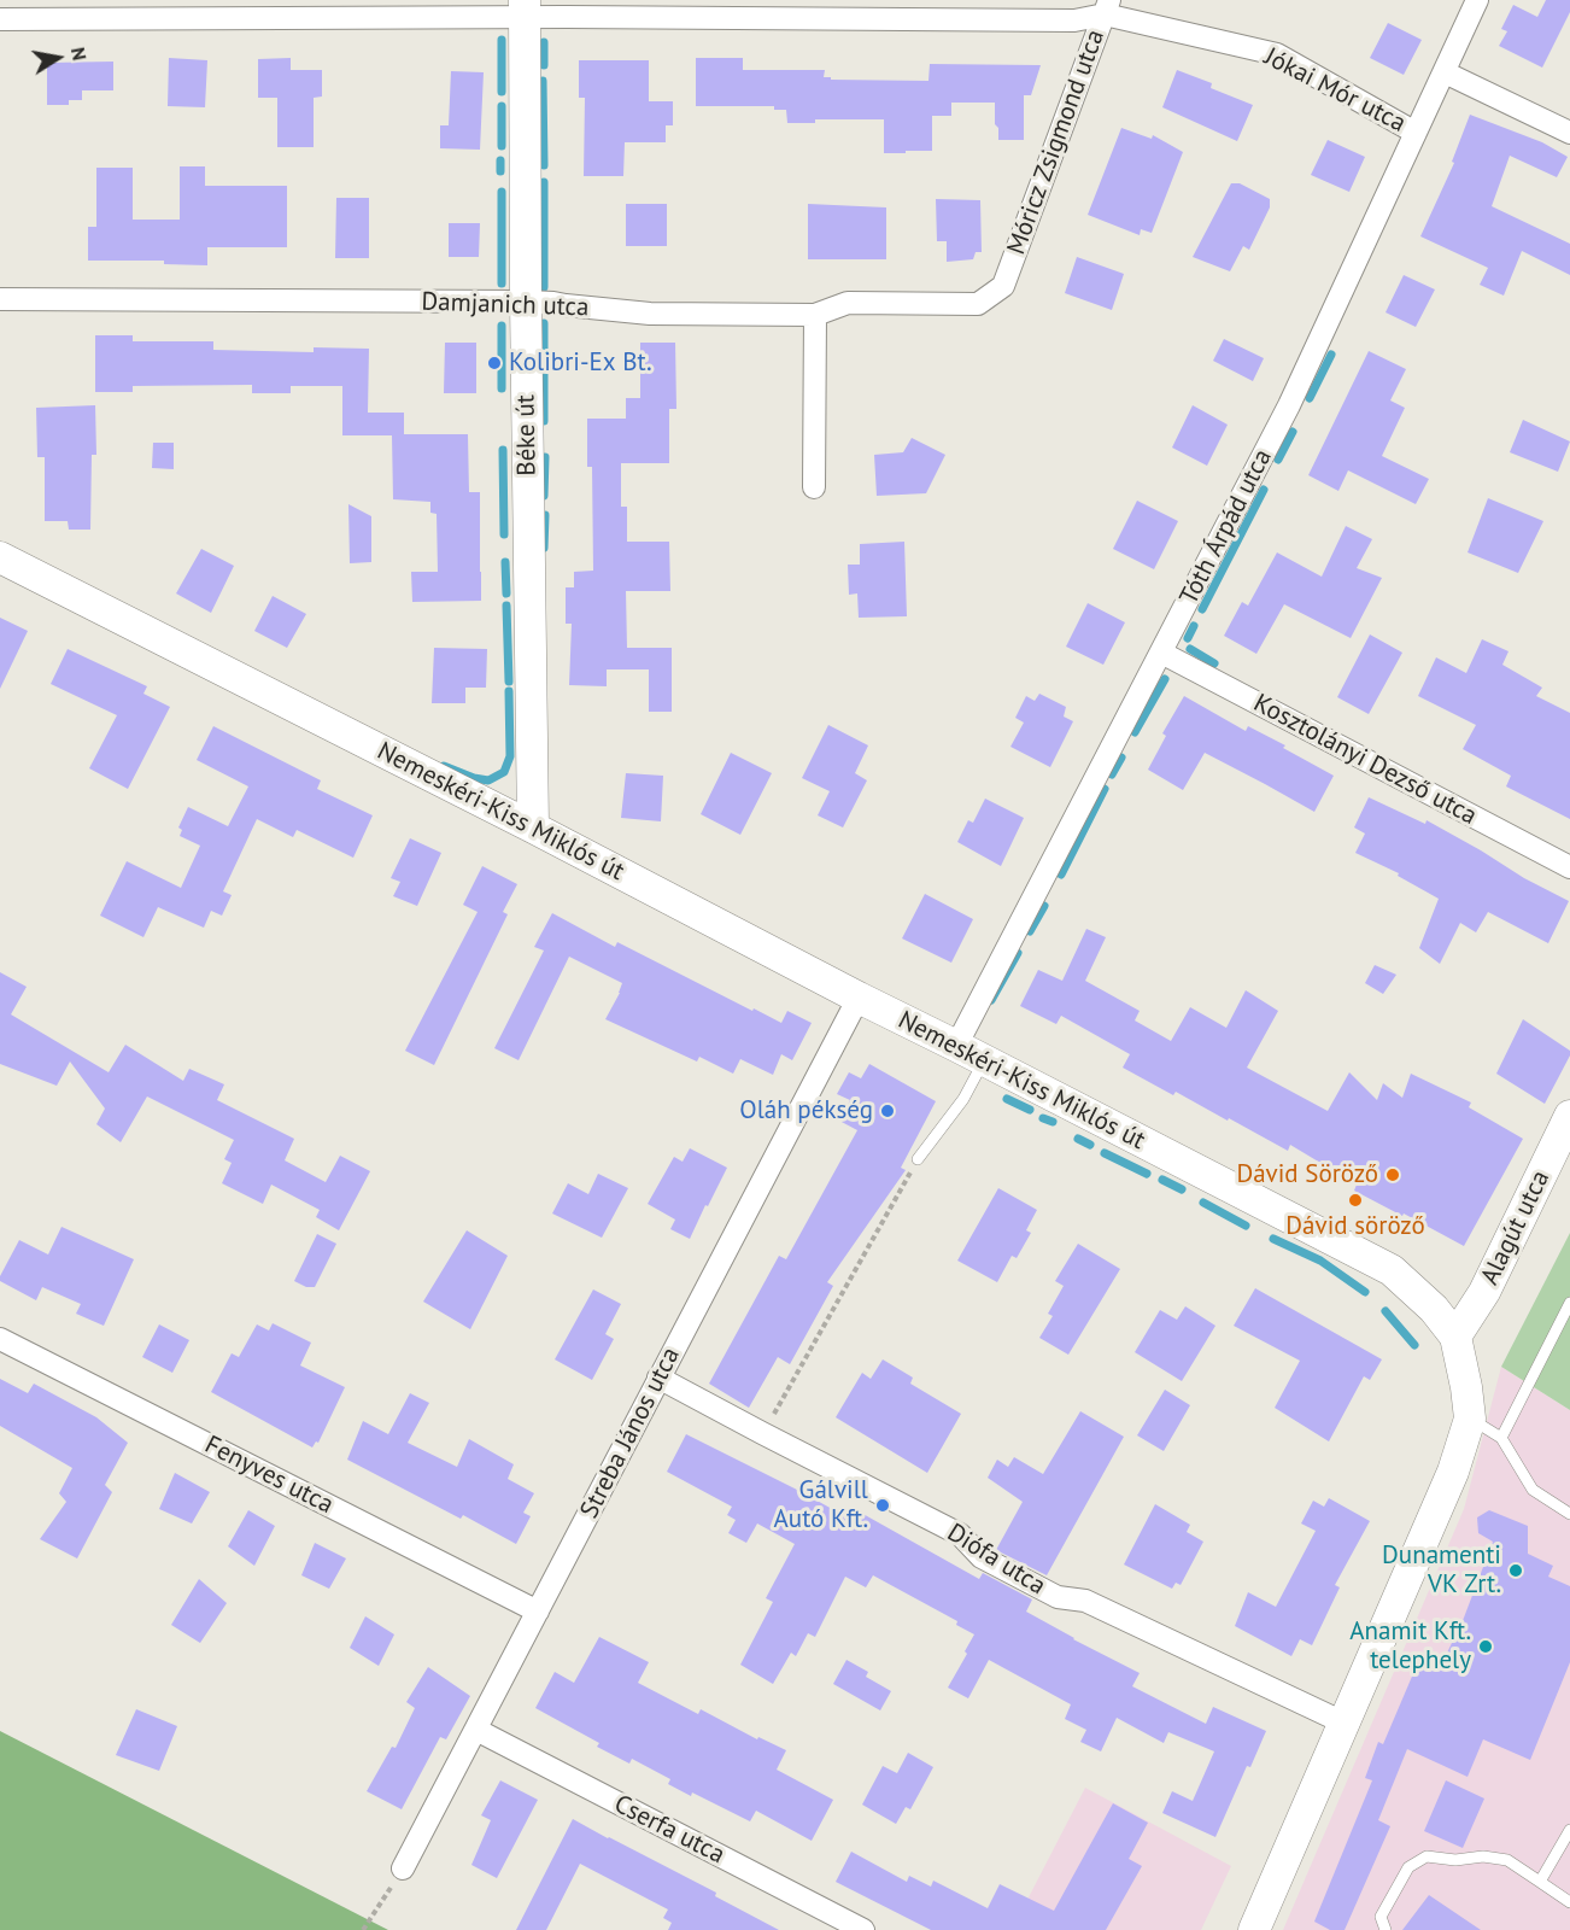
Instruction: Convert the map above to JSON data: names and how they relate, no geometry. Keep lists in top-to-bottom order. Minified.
{"streets":{"street":["Jókai Mór utca","Móricz Zsigmond utca","Damjanich utca","Béke út","Tóth Árpád utca","Kosztolányi Dezső utca","Nemeskéri-Kiss Miklós út","Alagút utca","Streba János utca","Fenyves utca","Diófa utca","Cserfa utca"]},"crossings":[["Jókai Mór utca","Móricz Zsigmond utca"],["Jókai Mór utca","Béke út"],["Jókai Mór utca","Tóth Árpád utca"],["Móricz Zsigmond utca","Damjanich utca"],["Damjanich utca","Béke út"],["Béke út","Nemeskéri-Kiss Miklós út"],["Tóth Árpád utca","Kosztolányi Dezső utca"],["Tóth Árpád utca","Nemeskéri-Kiss Miklós út"],["Nemeskéri-Kiss Miklós út","Alagút utca"],["Nemeskéri-Kiss Miklós út","Streba János utca"],["Nemeskéri-Kiss Miklós út","Diófa utca"],["Streba János utca","Fenyves utca"],["Streba János utca","Diófa utca"],["Streba János utca","Cserfa utca"]],"places":["Kolibri-Ex Bt.","Oláh pékség","Dávid Söröző","Dávid söröző","Gálvill Autó Kft.","Dunamenti VK Zrt.","Anamit Kft. telephely"],"north":"right"}
